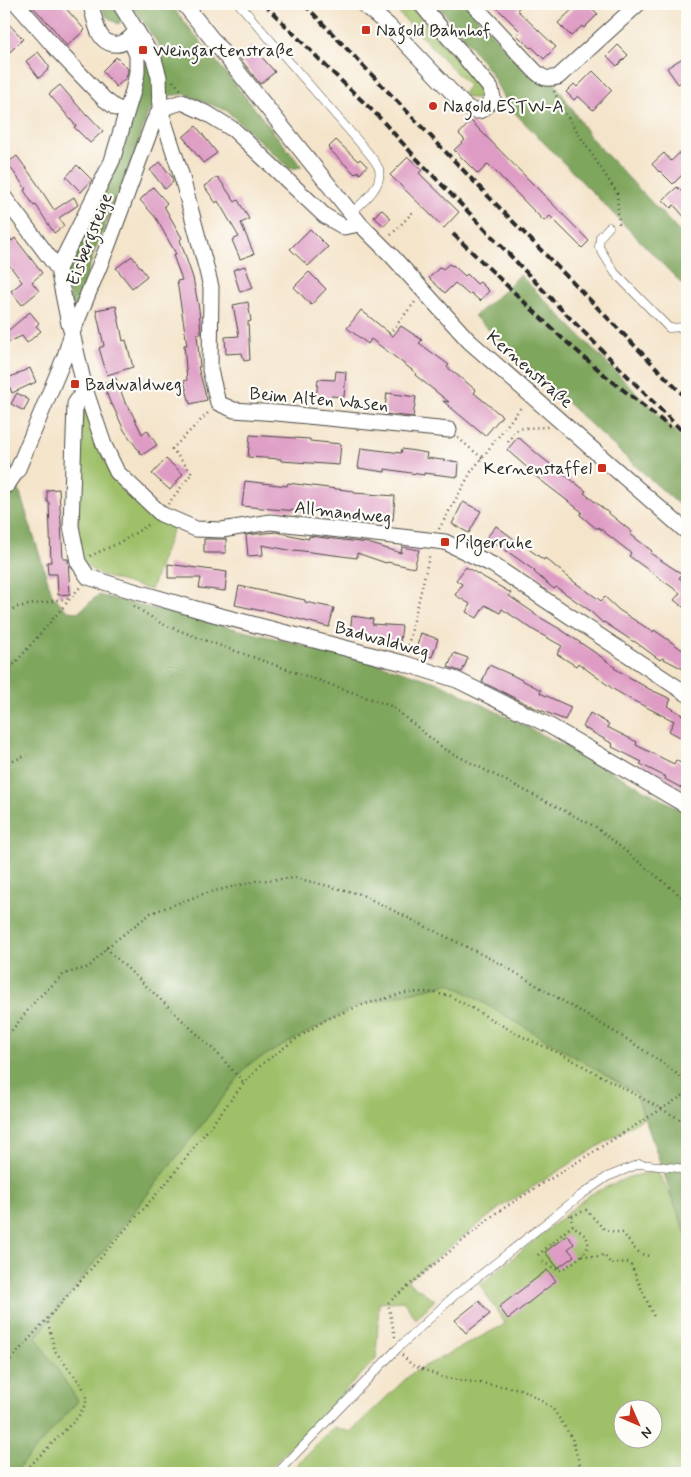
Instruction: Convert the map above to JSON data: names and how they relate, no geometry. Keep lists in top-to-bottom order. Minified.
{"streets":{"street":["Eisbergsteige","Kernenstraße","Beim Alten Wasen","Allmandweg","Badwaldweg"]},"crossings":[["Eisbergsteige","Beim Alten Wasen"],["Eisbergsteige","Allmandweg"]],"places":{"transit":["Nagold Bahnhof","Weingartenstraße","Badwaldweg","Kernenstaffel","Pilgerruhe"],"other":["Nagold ESTW-A"]},"north":"bottom right"}
